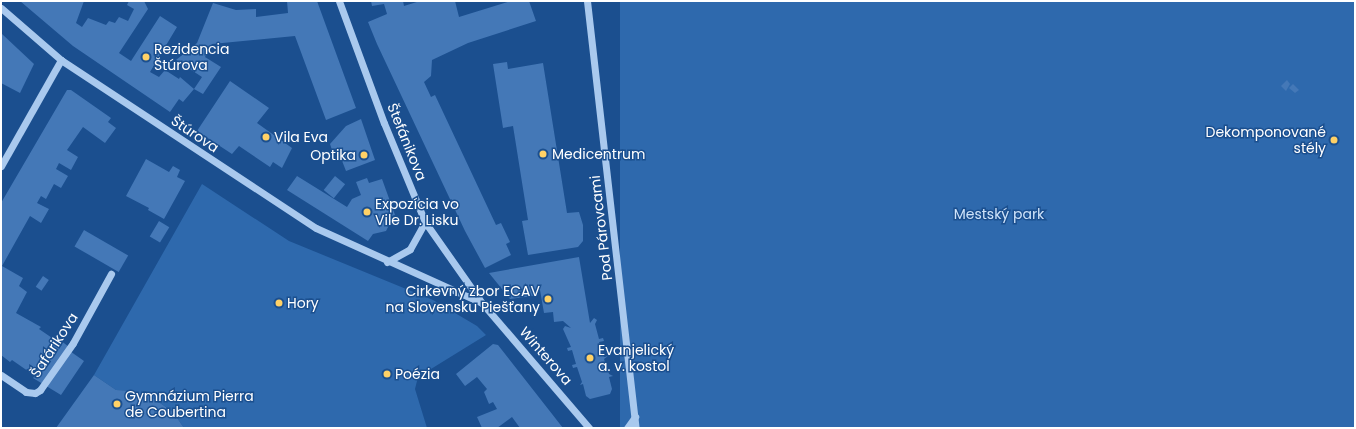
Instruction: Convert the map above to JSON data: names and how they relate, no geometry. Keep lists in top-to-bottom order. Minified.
{"streets":{"street":["Štúrova","Štefánikova","Pod Párovcami","Šafárikova","Winterova"]},"crossings":[["Štúrova","Štefánikova"],["Štúrova","Winterova"],["Štefánikova","Winterova"]],"parks":["Mestský park"],"places":["Rezidencia Štúrova","Vila Eva","Dekomponované stély","Medicentrum","Optika","Expozícia vo Vile Dr. Lisku","Cirkevný zbor ECAV na Slovensku Piešťany","Hory","Evanjelický a. v. kostol","Poézia","Gymnázium Pierra de Coubertina"]}
